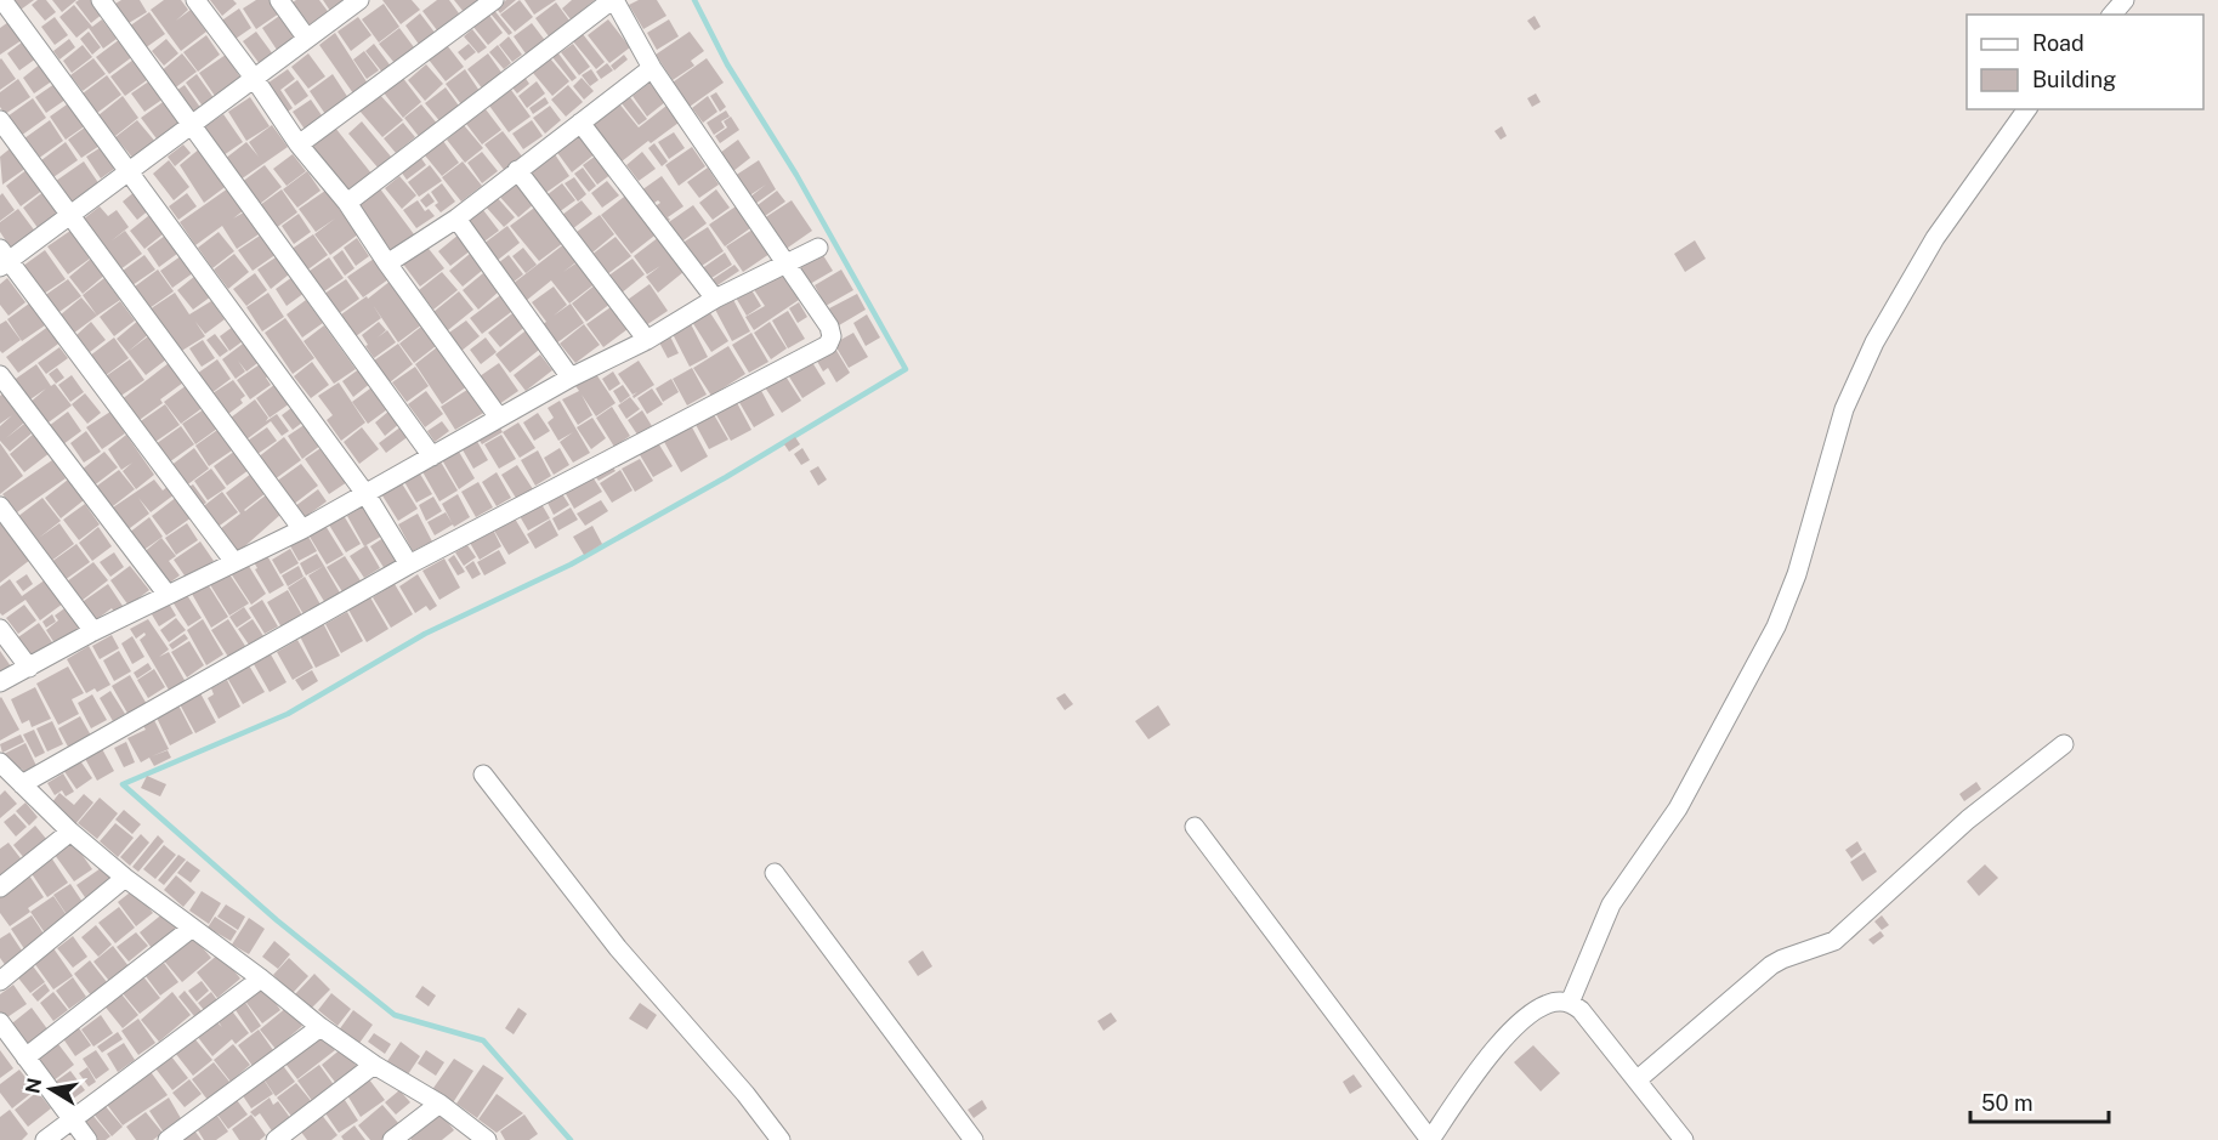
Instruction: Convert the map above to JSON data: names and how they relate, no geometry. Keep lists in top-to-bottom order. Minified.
{"legend":["Road","Building"],"scale_bar":"50 m","north":"left"}
